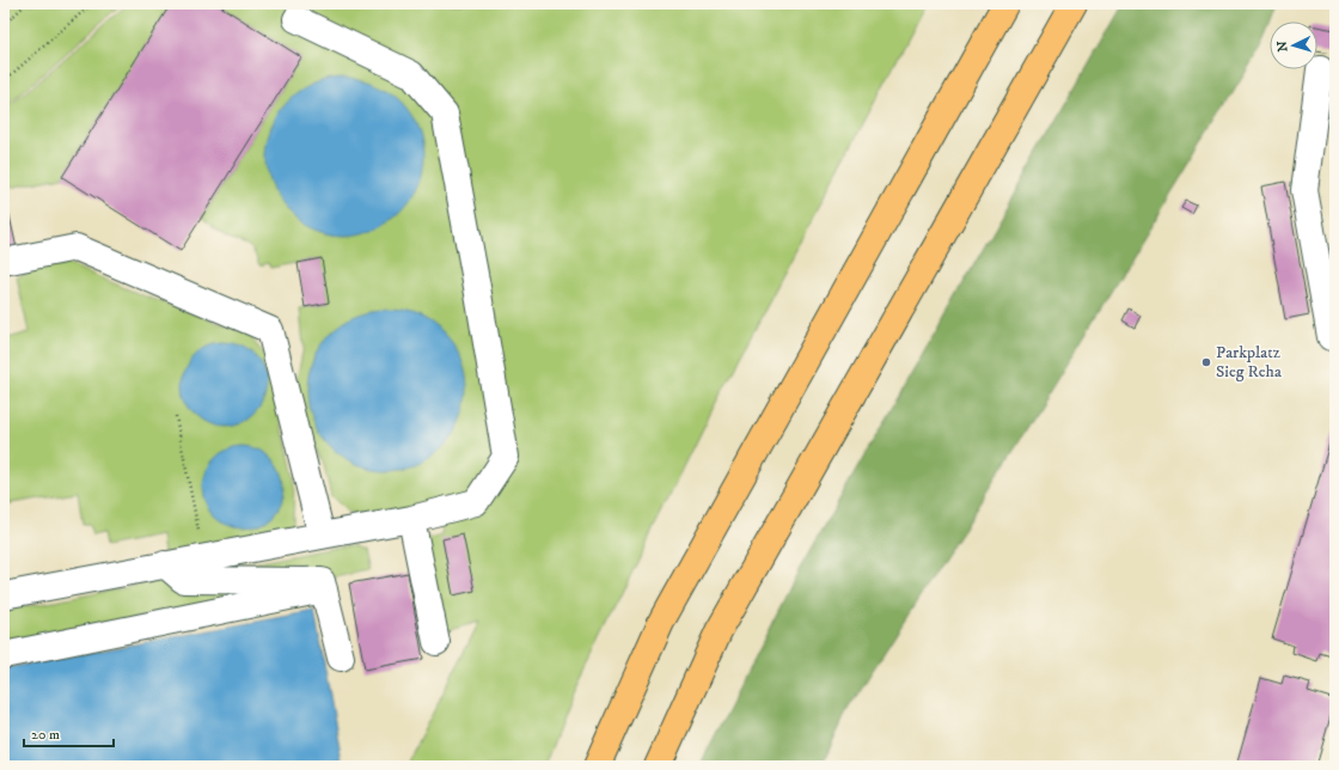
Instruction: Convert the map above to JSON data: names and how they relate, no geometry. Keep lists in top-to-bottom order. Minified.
{"places":["Parkplatz Sieg Reha"],"scale_bar":"20 m","north":"left"}
